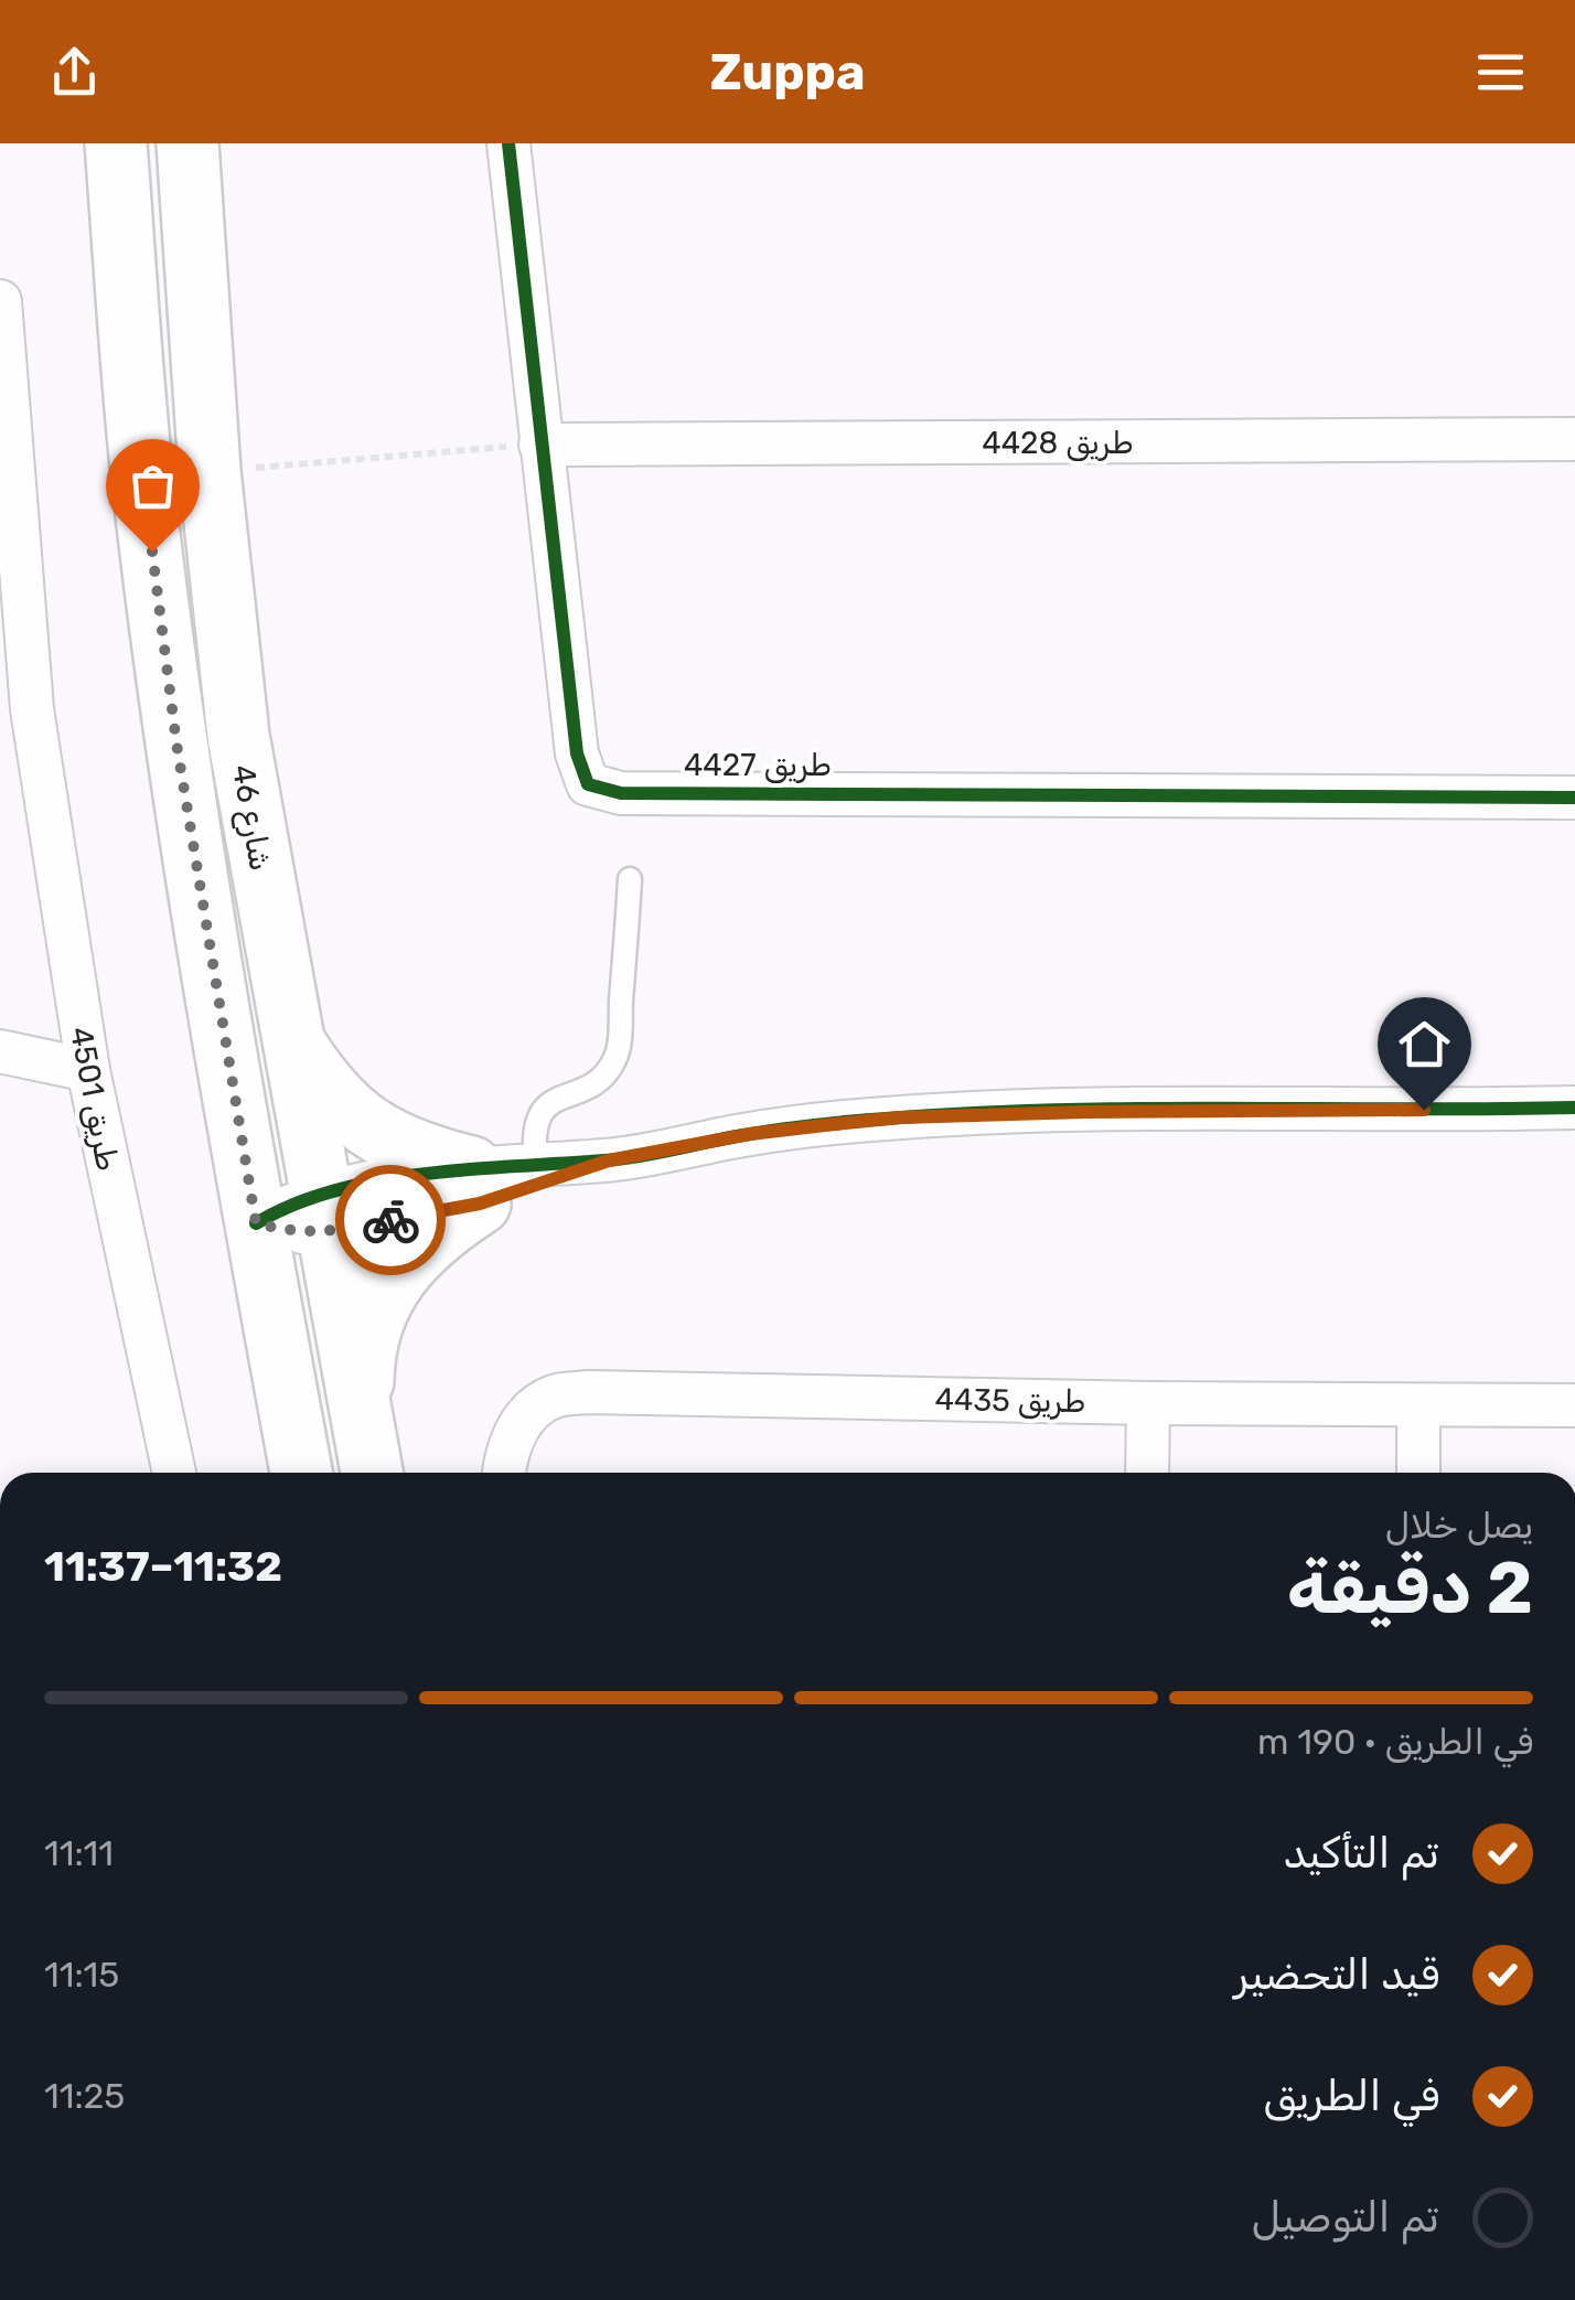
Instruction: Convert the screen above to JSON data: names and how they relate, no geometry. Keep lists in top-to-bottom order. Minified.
{"streets":{"main road":["شارع 46"],"street":["طريق 4428","طريق 4427","طريق 4501","طريق 4435"]},"crossings":[["طريق 4428","طريق 4427"]],"page":{"header":"Zuppa","heading":["2 دقيقة","يصل خلال","11:32–11:37"],"bar":"في الطريق · 190 m","list":[["تم التأكيد","11:11"],["قيد التحضير","11:15"],["في الطريق","11:25"],"تم التوصيل"]}}
